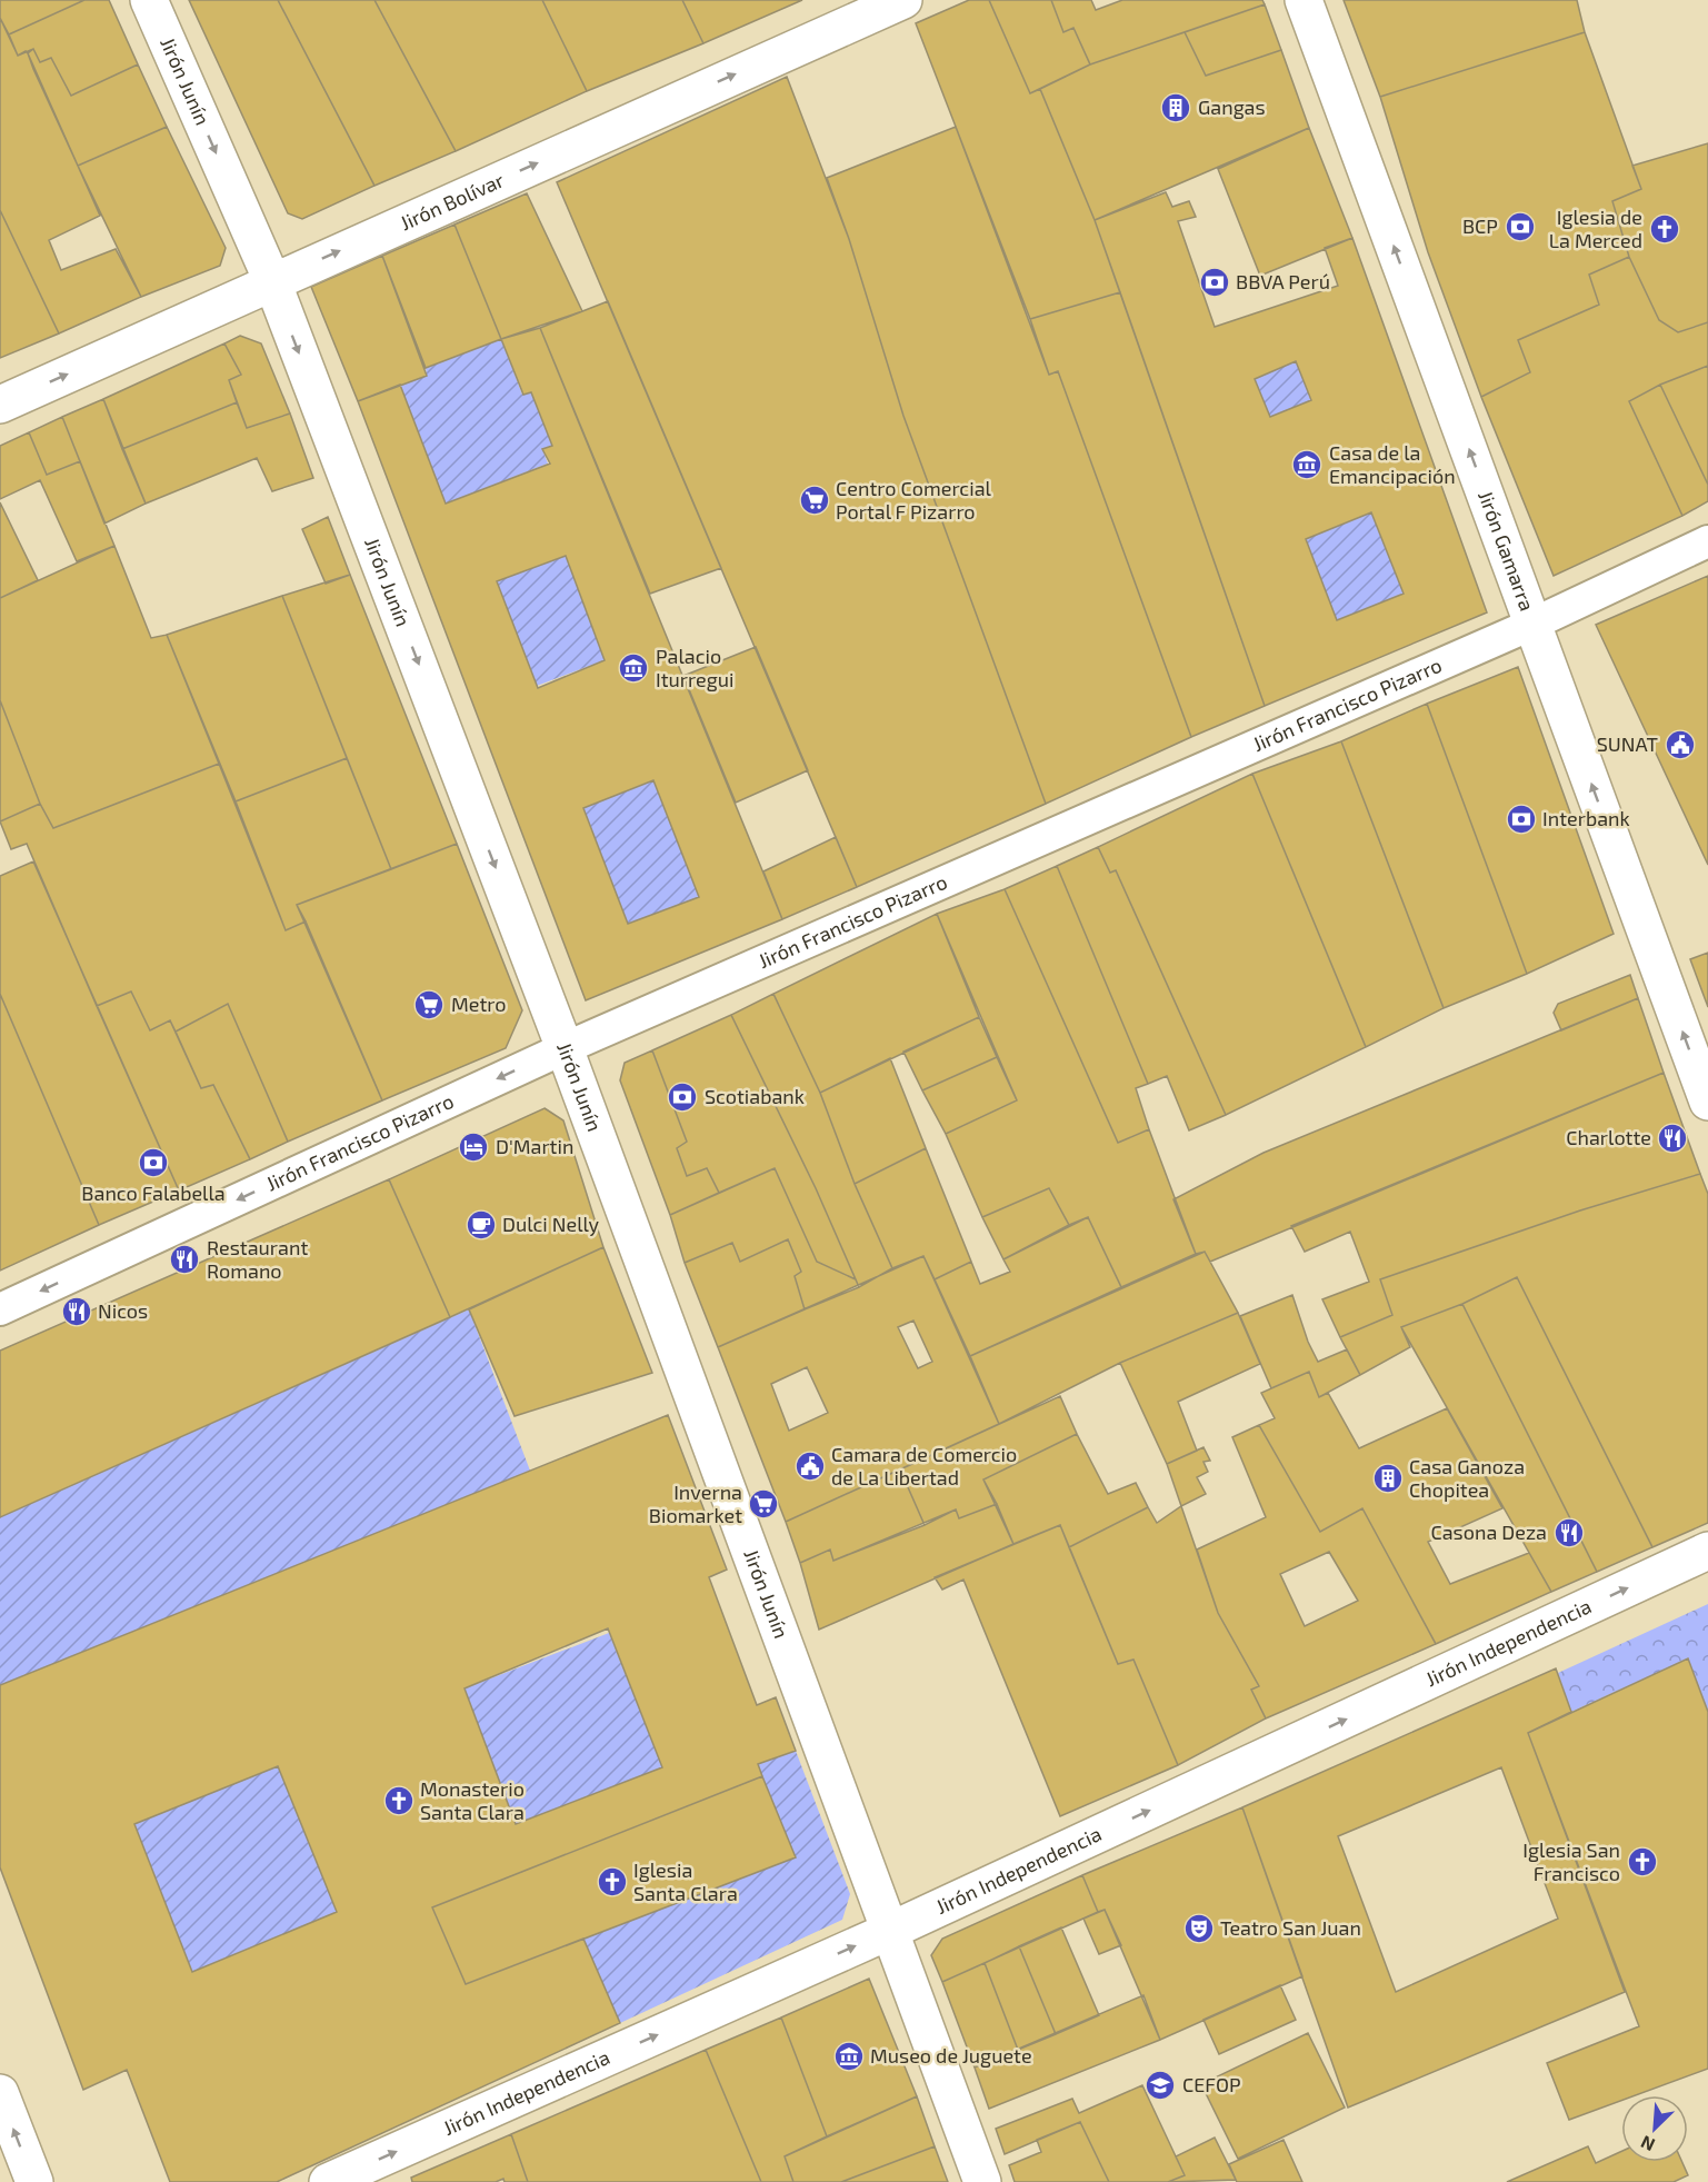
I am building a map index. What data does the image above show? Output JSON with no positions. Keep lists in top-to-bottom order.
{
  "streets": {
    "street": [
      "Jirón Junín",
      "Jirón Bolívar",
      "Jirón Gamarra",
      "Jirón Francisco Pizarro",
      "Jirón Independencia"
    ]
  },
  "crossings": [
    ["Jirón Junín", "Jirón Bolívar"],
    ["Jirón Junín", "Jirón Francisco Pizarro"],
    ["Jirón Junín", "Jirón Independencia"],
    ["Jirón Gamarra", "Jirón Francisco Pizarro"]
  ],
  "one_way": [
    "Jirón Junín",
    "Jirón Bolívar",
    "Jirón Gamarra",
    "Jirón Independencia"
  ],
  "places": {
    "building": ["Gangas", "Casa Ganoza Chopitea"],
    "bank": [
      "BCP",
      "BBVA Perú",
      "Interbank",
      "Scotiabank",
      "Banco Falabella"
    ],
    "church": [
      "Iglesia de La Merced",
      "Monasterio Santa Clara",
      "Iglesia San Francisco",
      "Iglesia Santa Clara"
    ],
    "museum": ["Casa de la Emancipación", "Palacio Iturregui", "Museo de Juguete"],
    "supermarket": ["Centro Comercial Portal F Pizarro", "Metro", "Inverna Biomarket"],
    "public building": ["SUNAT", "Camara de Comercio de La Libertad"],
    "restaurant": [
      "Charlotte",
      "Restaurant Romano",
      "Nicos",
      "Casona Deza"
    ],
    "hotel": ["D'Martin"],
    "cafe": ["Dulci Nelly"],
    "theatre": ["Teatro San Juan"],
    "school or university": ["CEFOP"]
  },
  "north": "bottom left"
}
